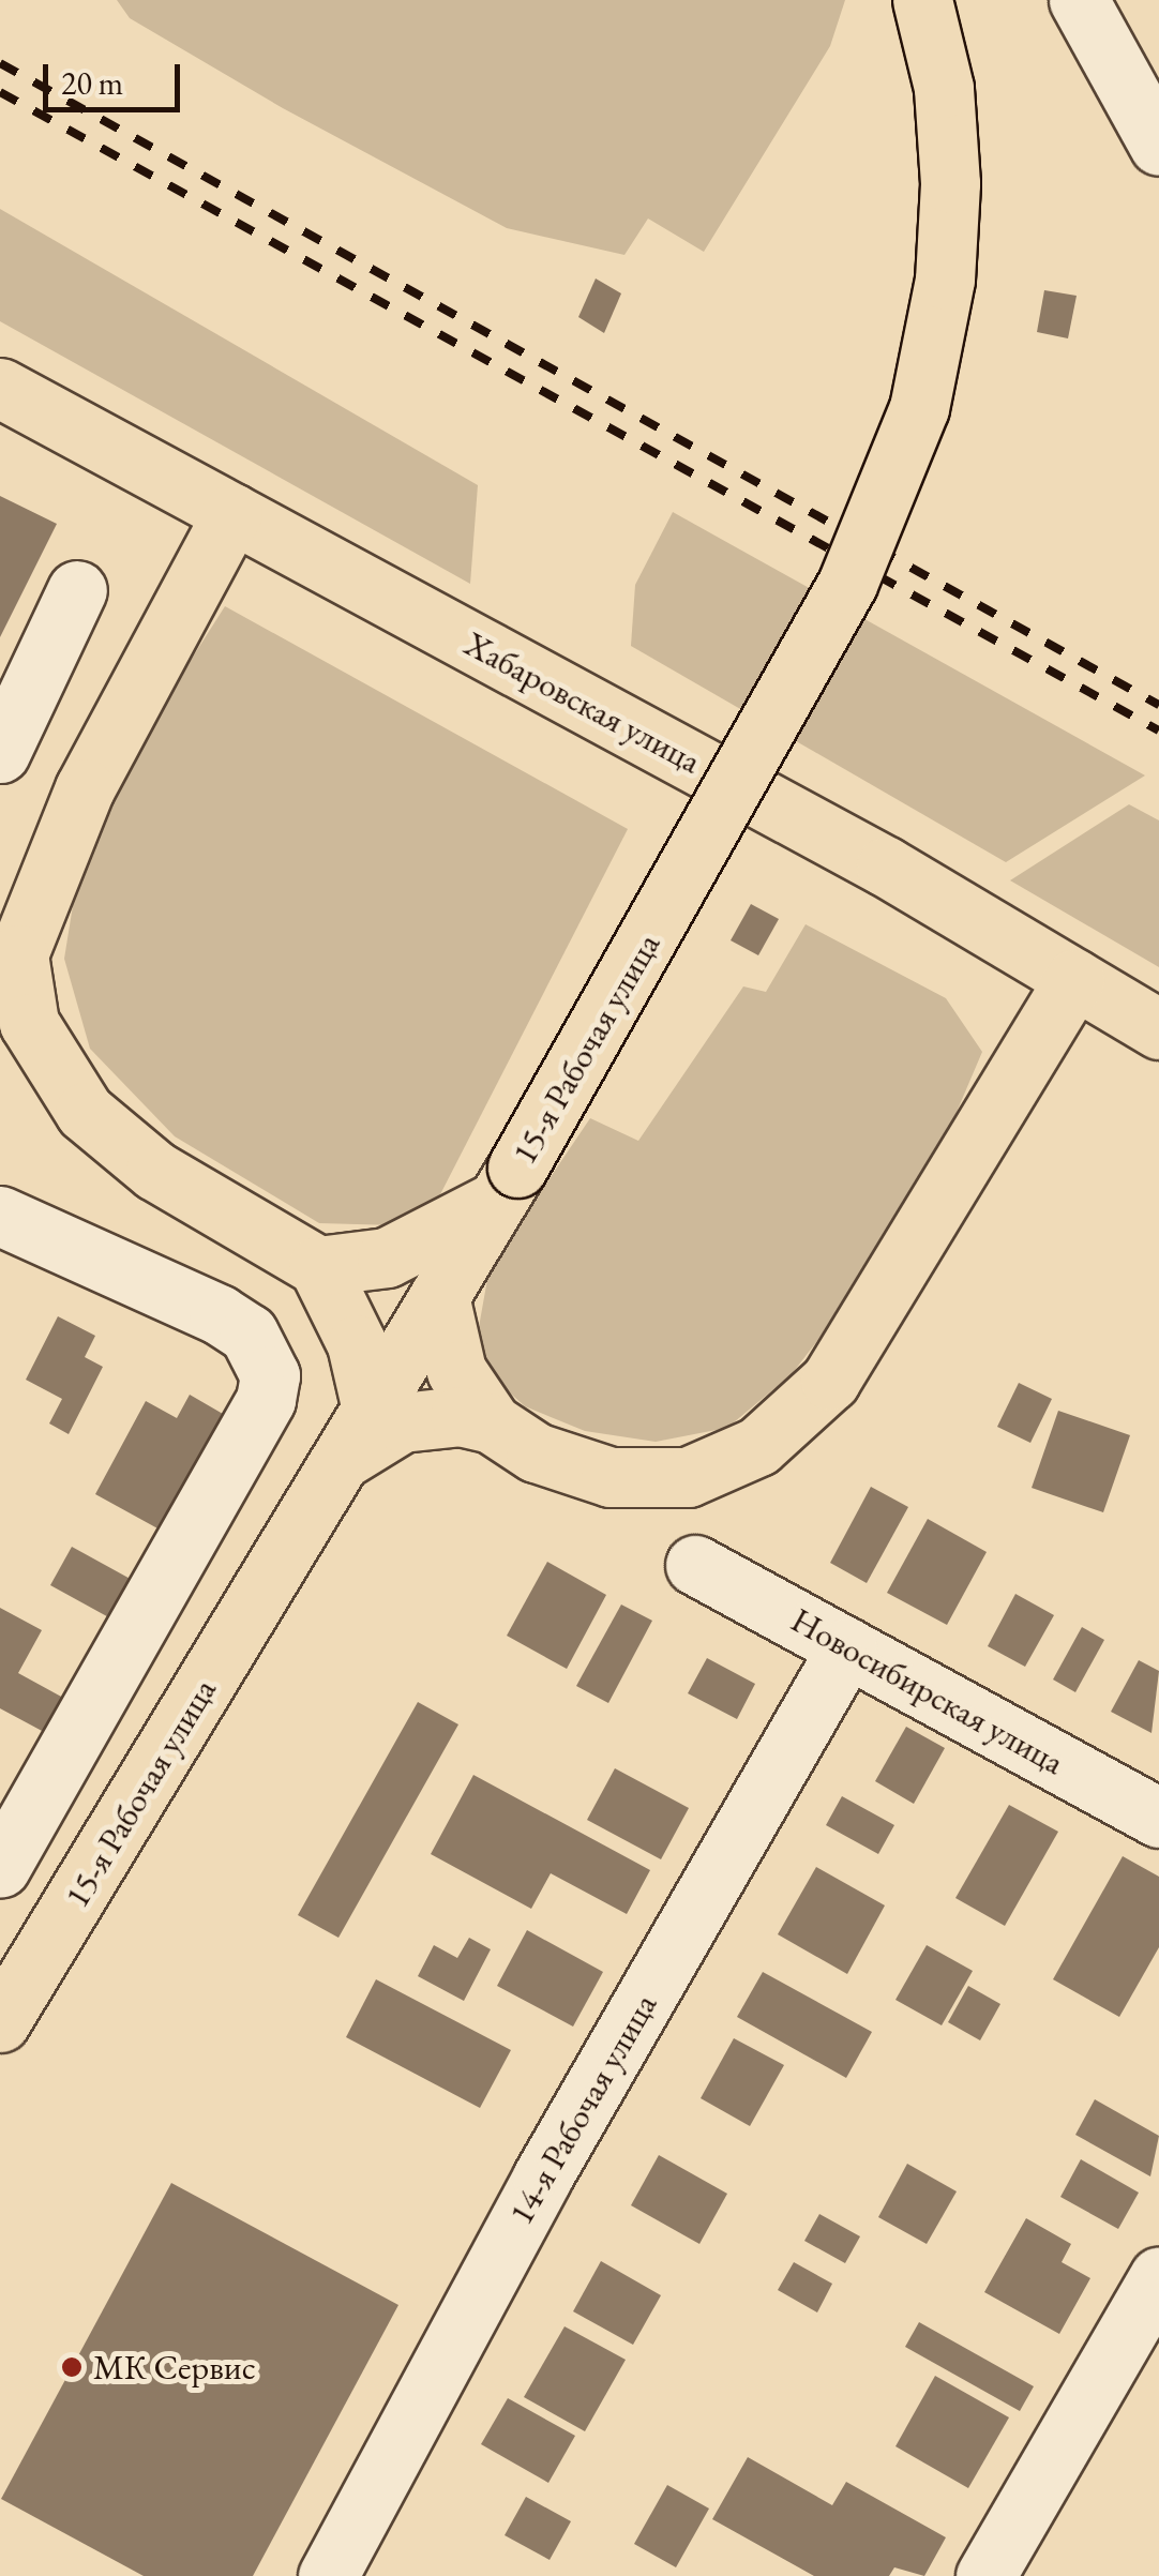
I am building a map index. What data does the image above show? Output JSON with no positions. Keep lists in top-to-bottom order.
{
  "streets": {
    "main road": ["Хабаровская улица", "15-я Рабочая улица"],
    "street": ["Новосибирская улица", "14-я Рабочая улица"]
  },
  "crossings": [
    ["Новосибирская улица", "14-я Рабочая улица"]
  ],
  "places": ["МК Сервис"],
  "scale_bar": "20 m"
}
